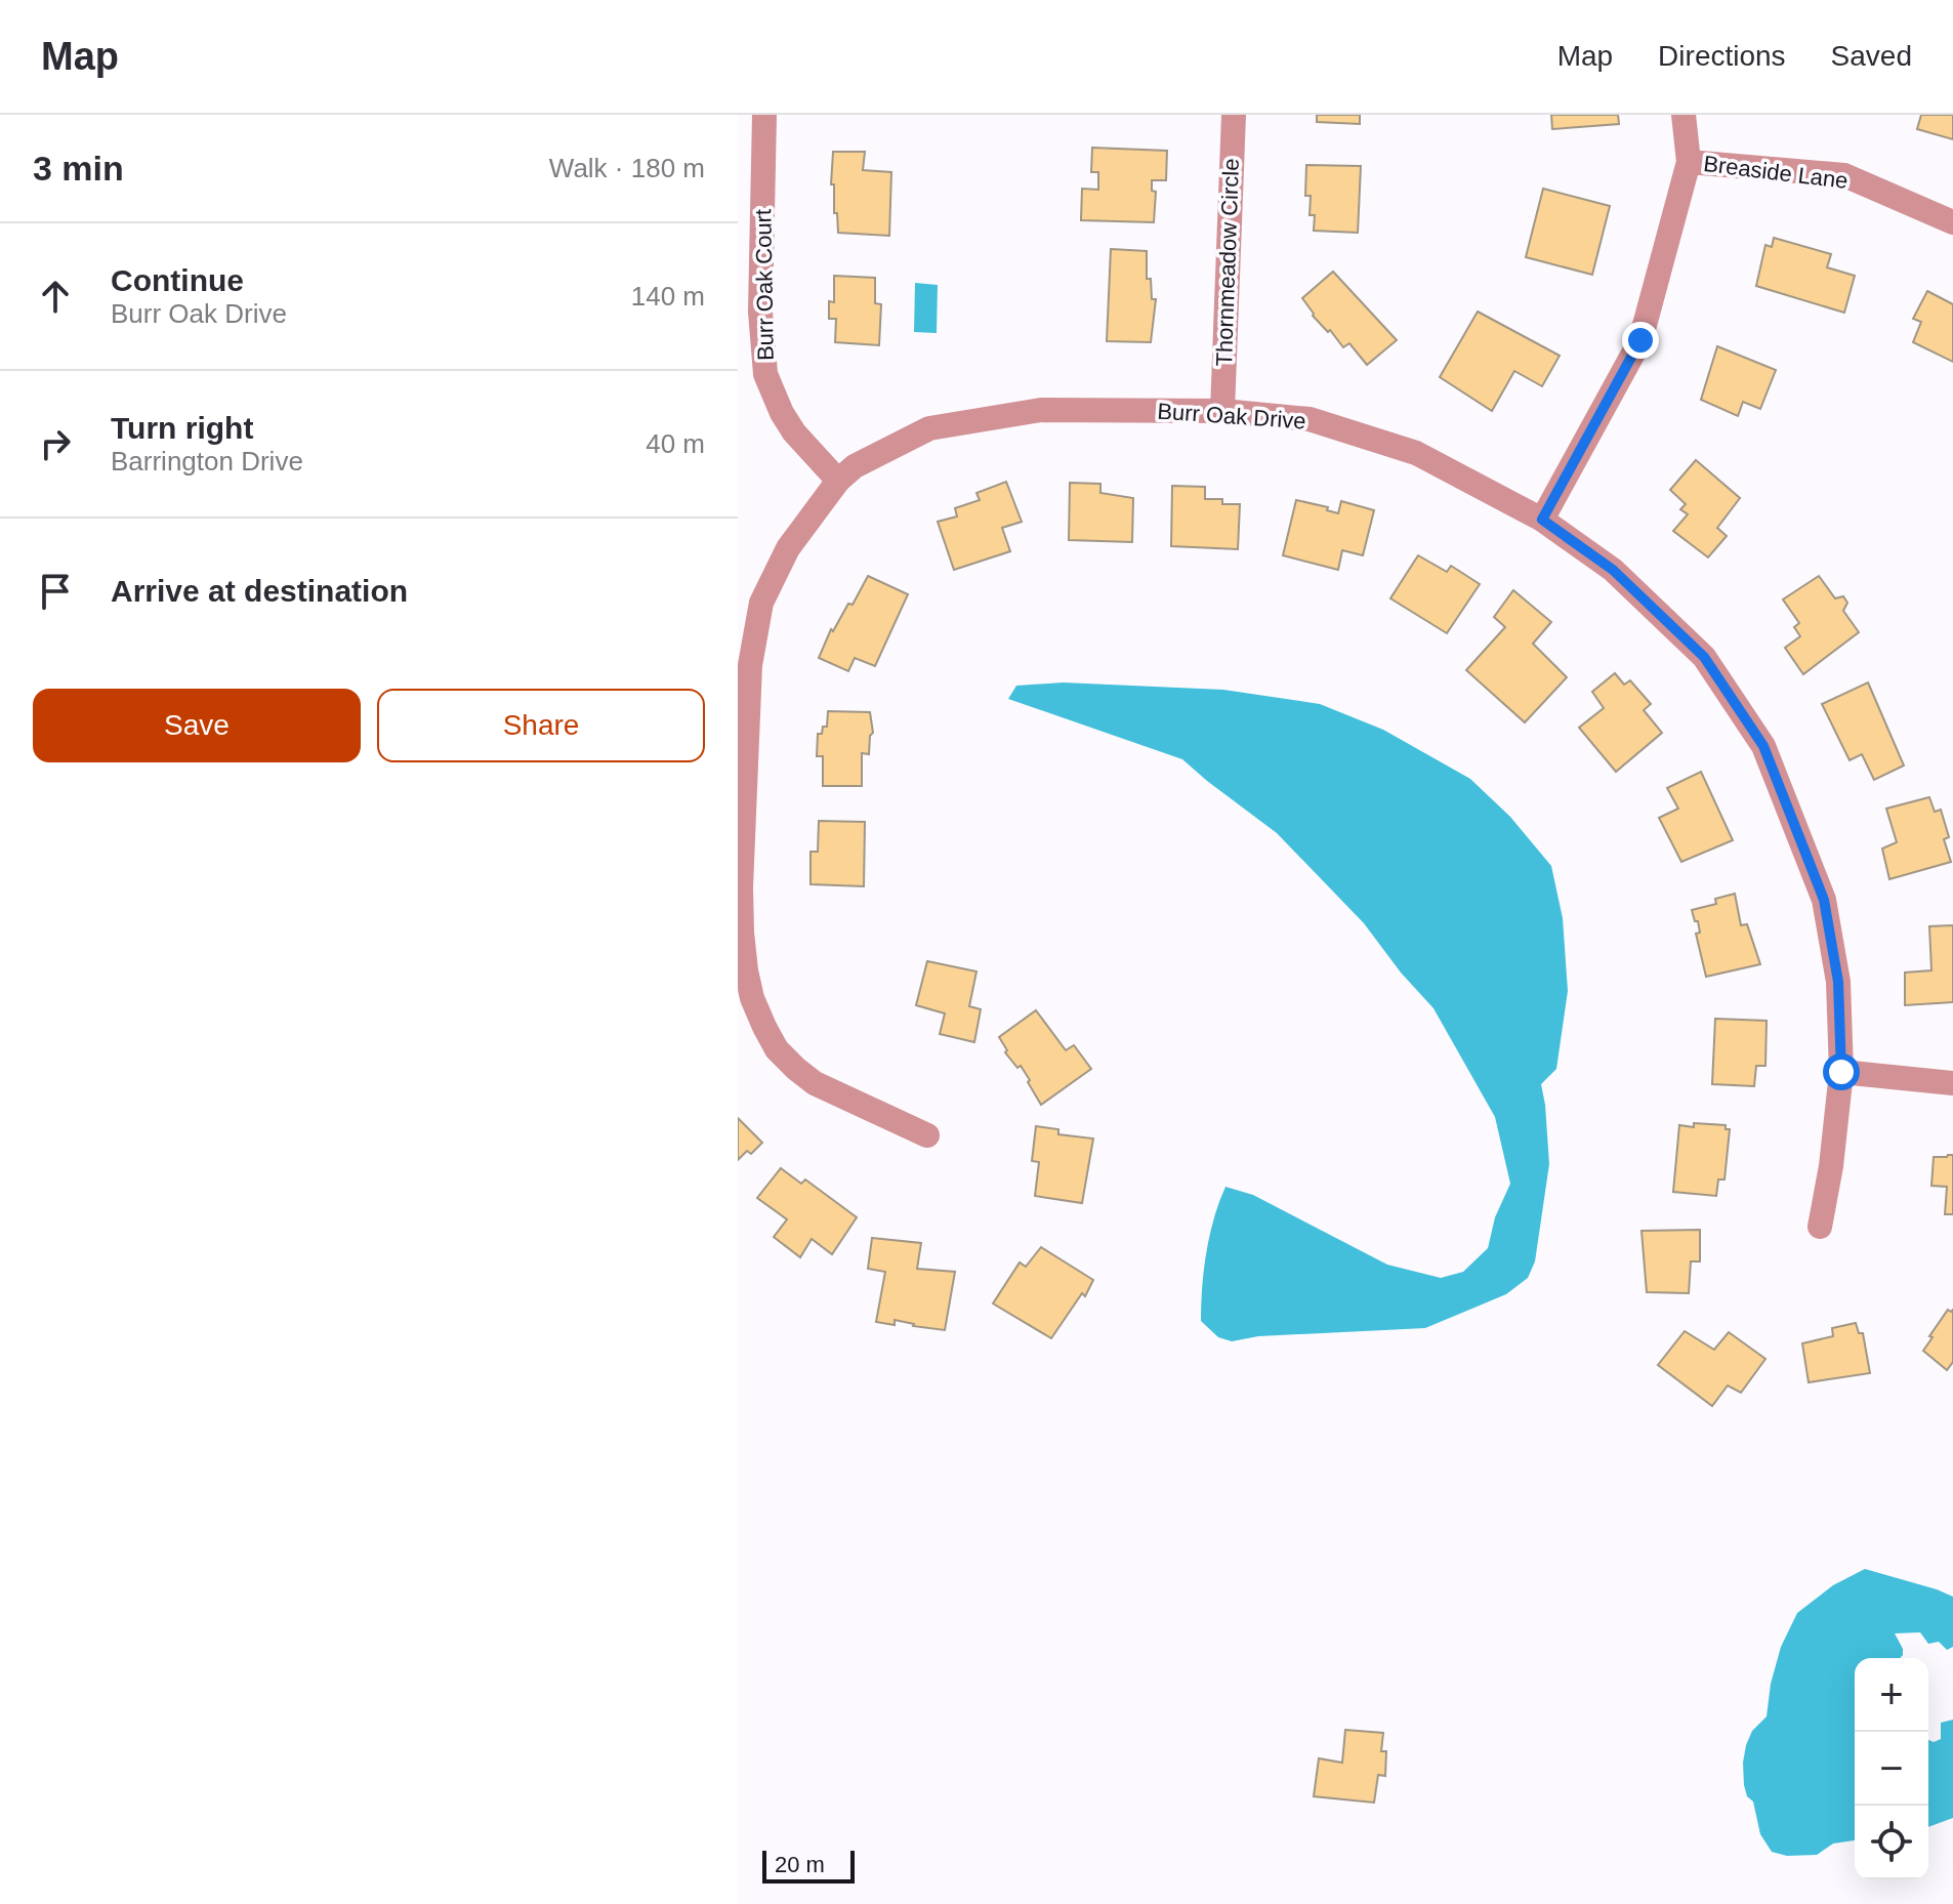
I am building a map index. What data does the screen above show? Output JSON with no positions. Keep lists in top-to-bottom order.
{
  "streets": {
    "street": [
      "Breaside Lane",
      "Thornmeadow Circle",
      "Burr Oak Court",
      "Burr Oak Drive"
    ]
  },
  "crossings": [
    ["Thornmeadow Circle", "Burr Oak Drive"],
    ["Burr Oak Court", "Burr Oak Drive"]
  ],
  "scale_bar": "20 m",
  "page": {
    "header": "Map",
    "nav": ["Map", "Directions", "Saved"],
    "heading": ["3 min", "Walk · 180 m"],
    "list": [
      ["Continue", "Burr Oak Drive", "140 m"],
      ["Turn right", "Barrington Drive", "40 m"],
      "Arrive at destination"
    ],
    "buttons": ["Save", "Share"],
    "map_buttons": ["+", "−"],
    "scale": "20 m"
  }
}
